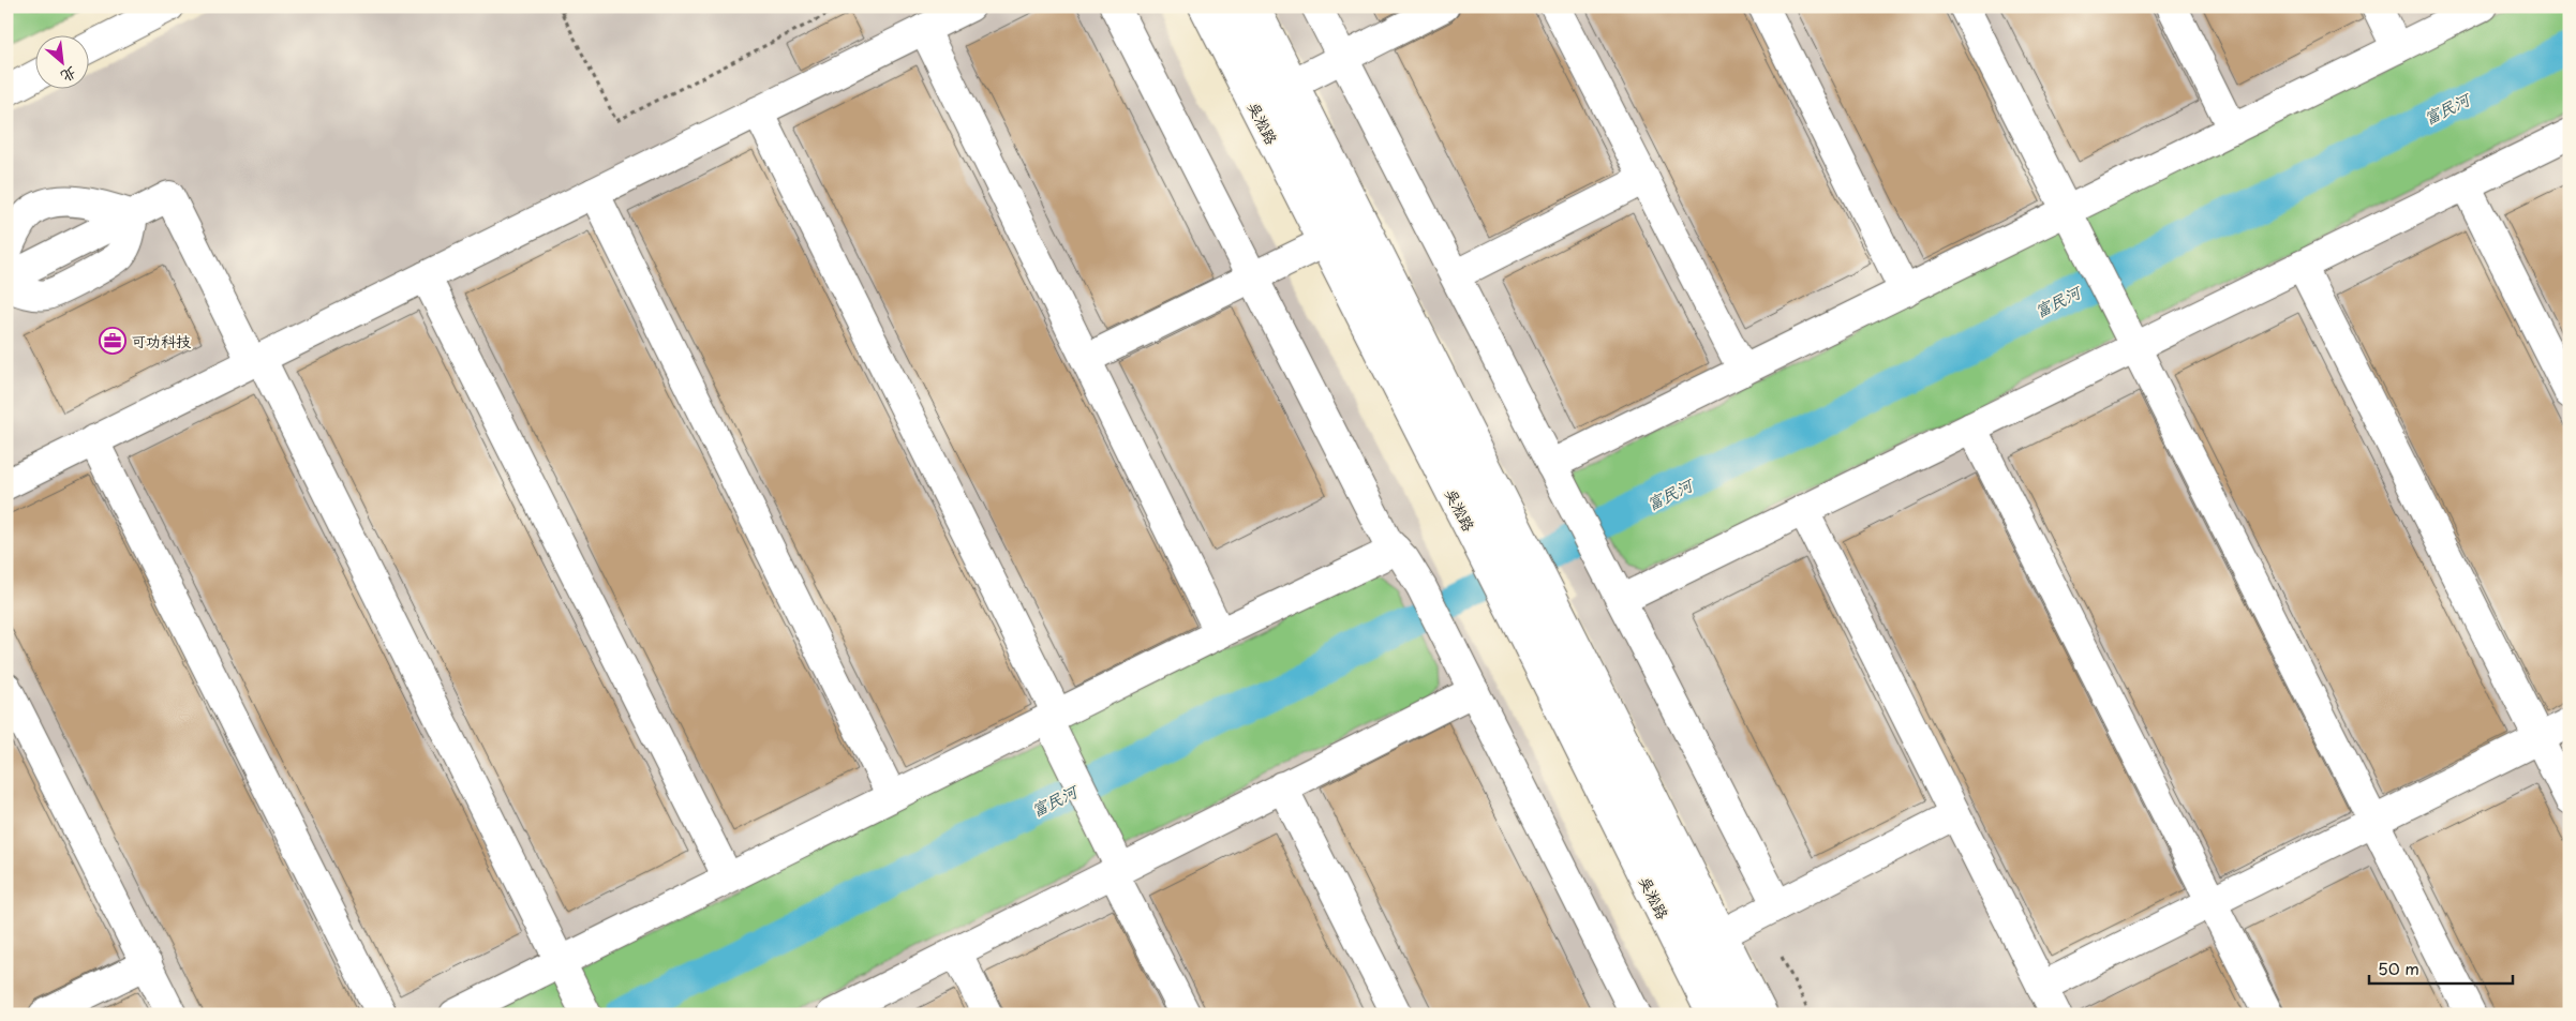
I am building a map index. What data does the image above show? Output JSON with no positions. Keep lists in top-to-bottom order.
{
  "streets": {
    "main road": ["吴淞路"]
  },
  "water": ["富民河"],
  "places": {
    "office": ["可功科技"]
  },
  "scale_bar": "50 m",
  "north": "bottom right"
}
